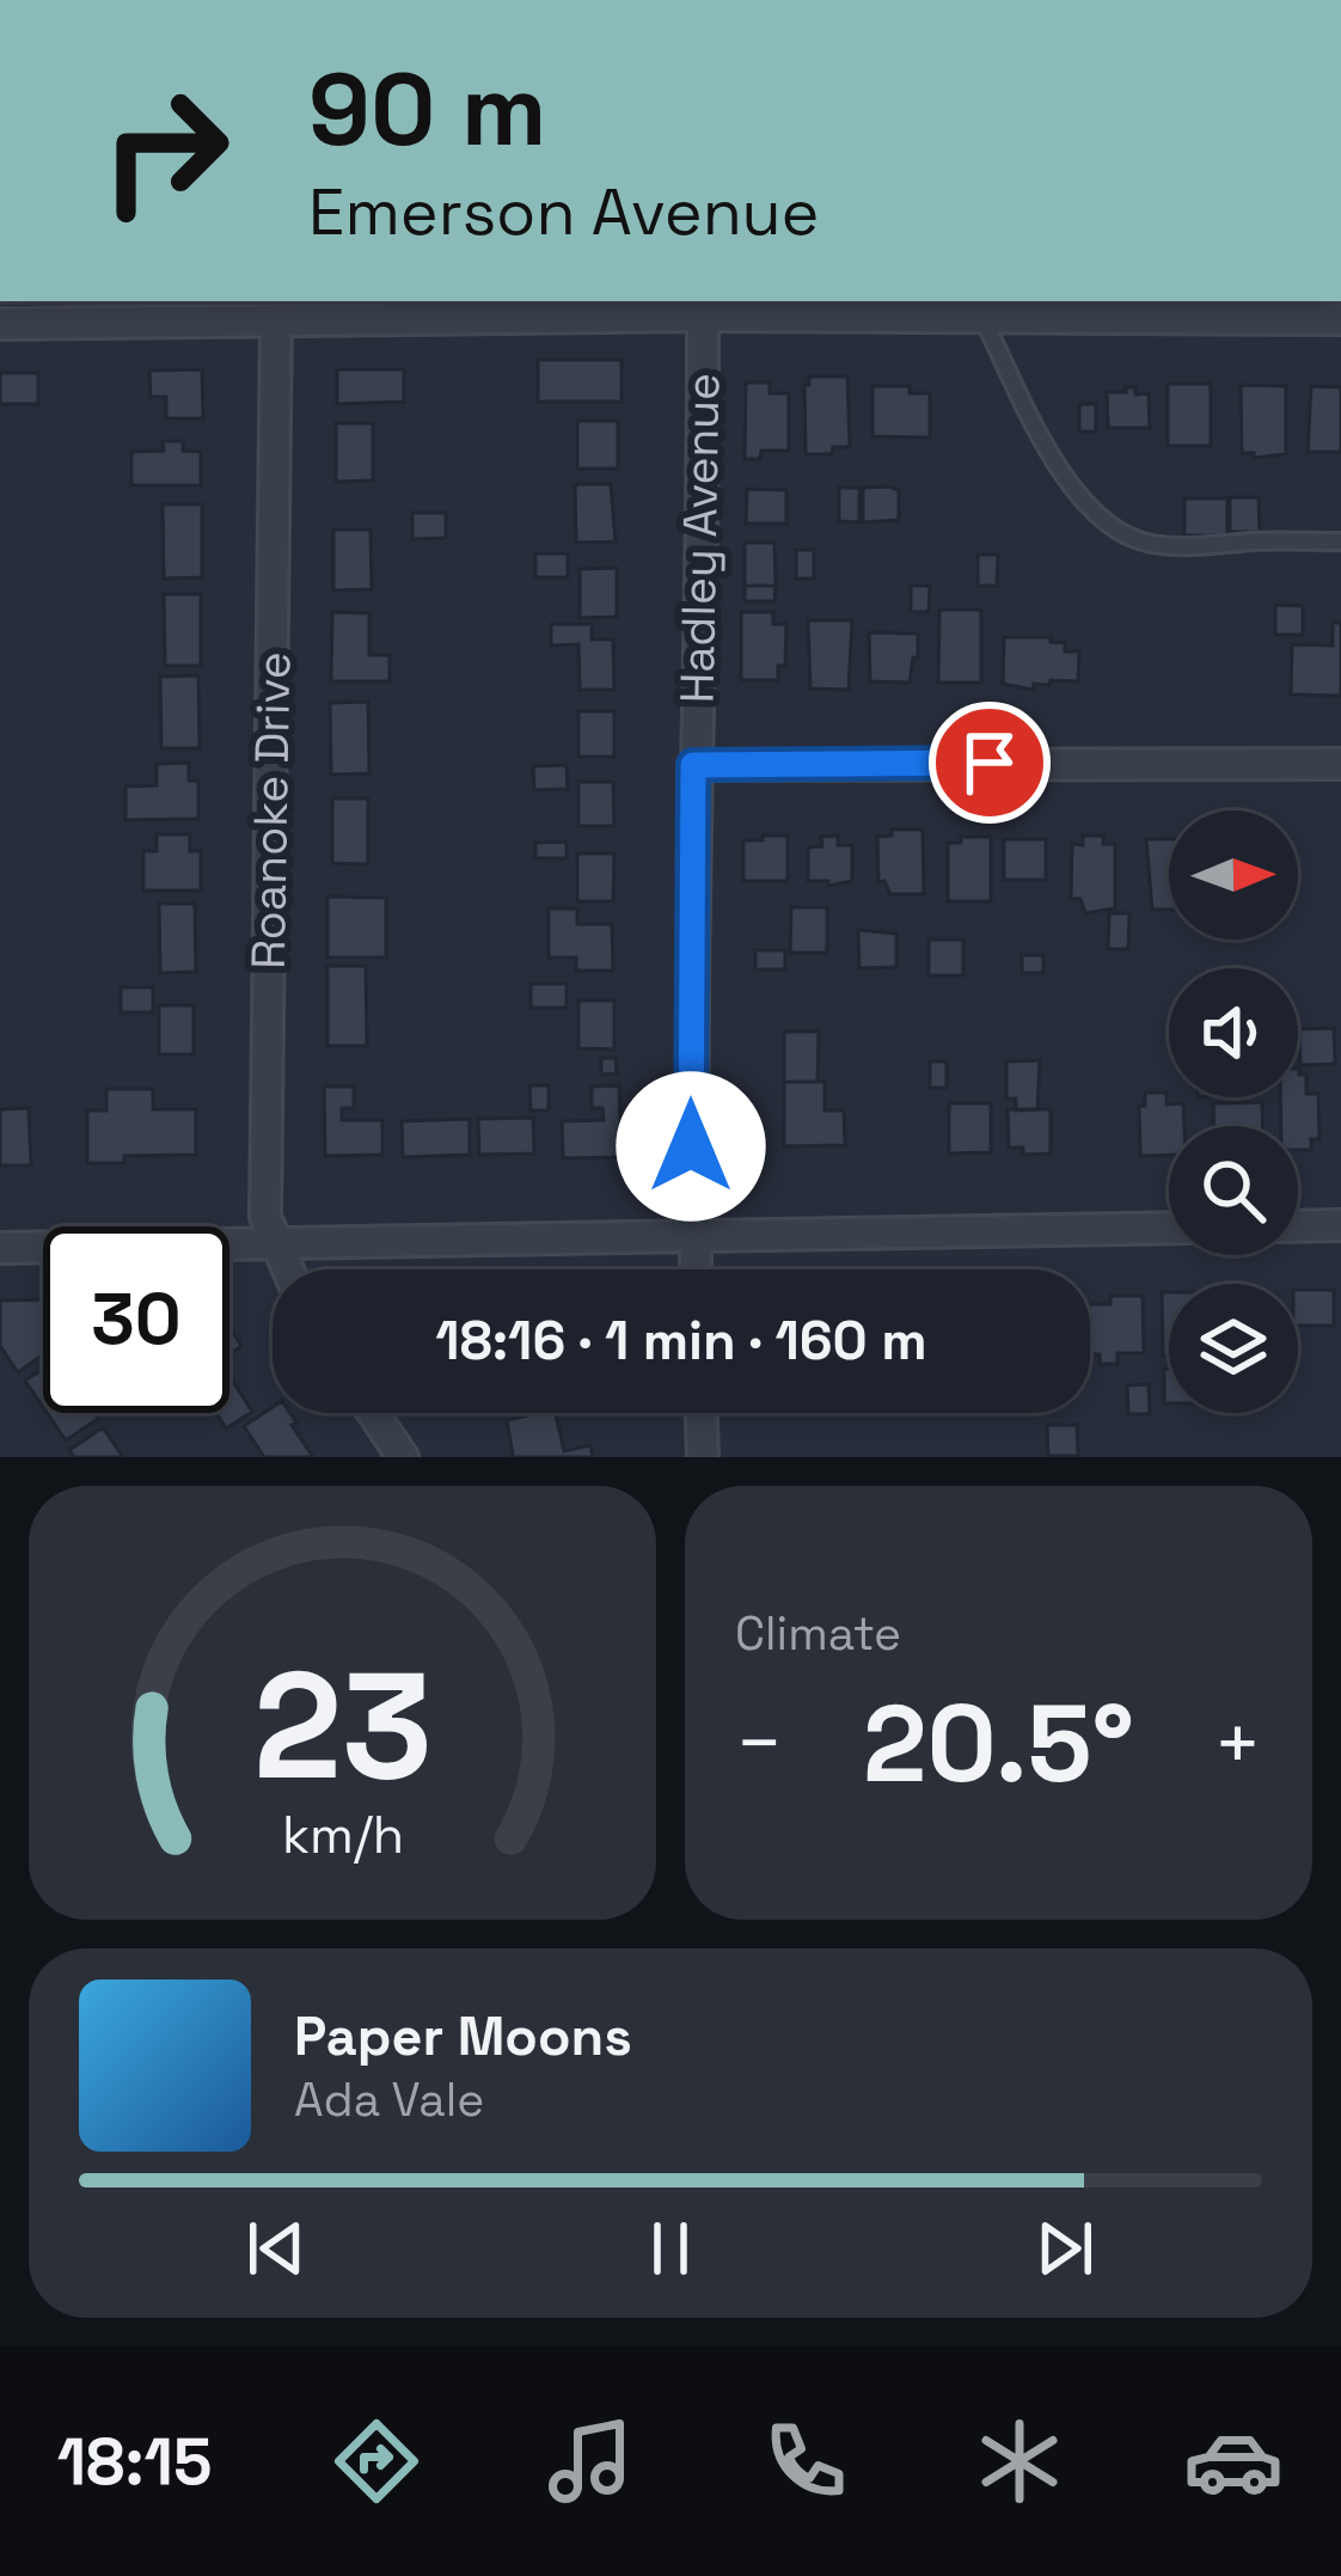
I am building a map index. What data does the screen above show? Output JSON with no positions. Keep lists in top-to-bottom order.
{
  "streets": {
    "street": ["Hadley Avenue", "Roanoke Drive"]
  },
  "north": "right",
  "page": {
    "turn": ["90 m", "Emerson Avenue"],
    "limit": "30",
    "trip": "18:16 · 1 min · 160 m",
    "tile": "Climate",
    "heat": ["−", "20.5°", "+"],
    "song": ["Paper Moons", "Ada Vale"],
    "tabs": "18:15",
    "gauge": ["23", "km/h"]
  }
}
